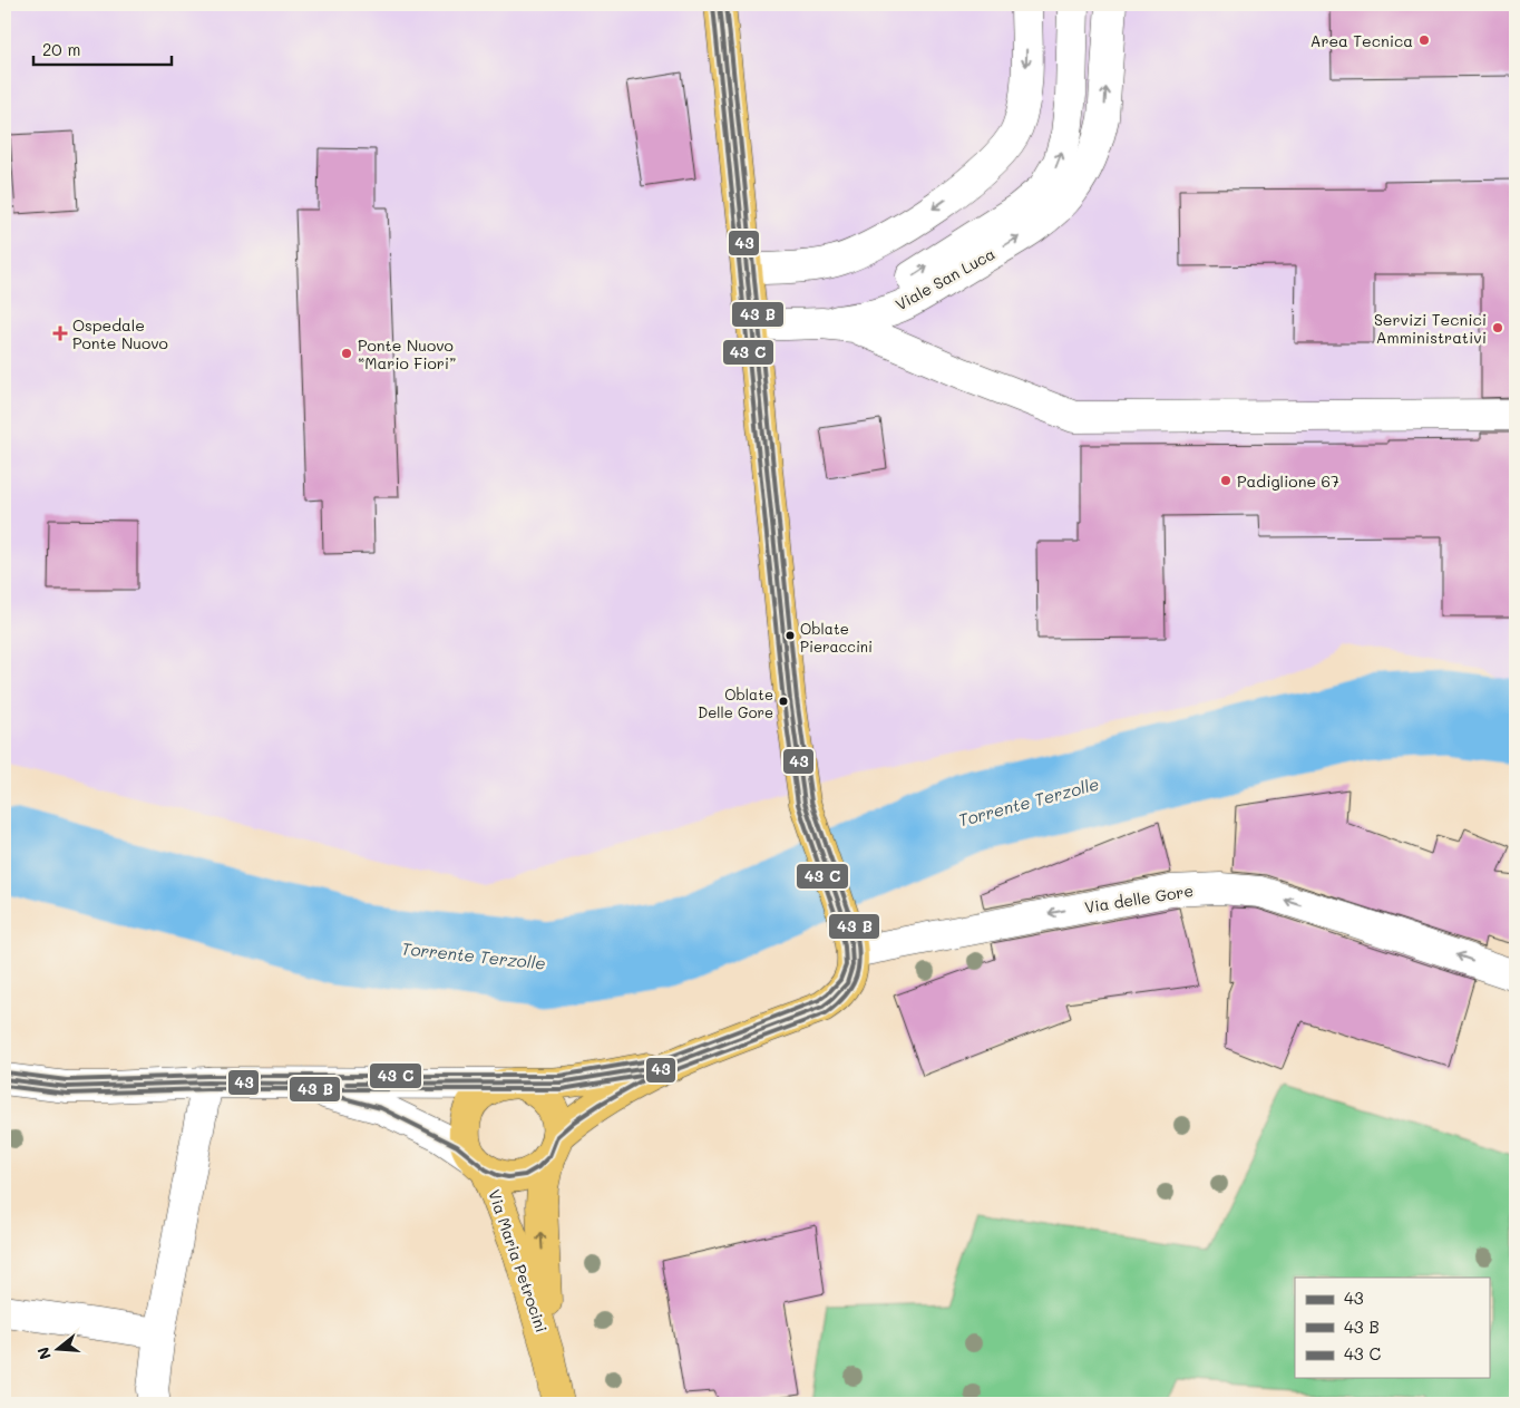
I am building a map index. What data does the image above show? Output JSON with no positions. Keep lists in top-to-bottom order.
{
  "streets": {
    "main road": ["Via Maria Petrocini"],
    "street": ["Viale San Luca", "Via delle Gore"]
  },
  "one_way": ["Viale San Luca", "Via delle Gore"],
  "water": ["Torrente Terzolle"],
  "places": {
    "other": [
      "Area Tecnica",
      "Servizi Tecnici Amministrativi",
      "Ponte Nuovo “Mario Fiori”",
      "Padiglione 67",
      "Oblate Pieraccini",
      "Oblate Delle Gore"
    ],
    "health": ["Ospedale Ponte Nuovo"]
  },
  "lines": ["transit line 43"],
  "legend": ["43", "43 B", "43 C"],
  "scale_bar": "20 m",
  "north": "left"
}
